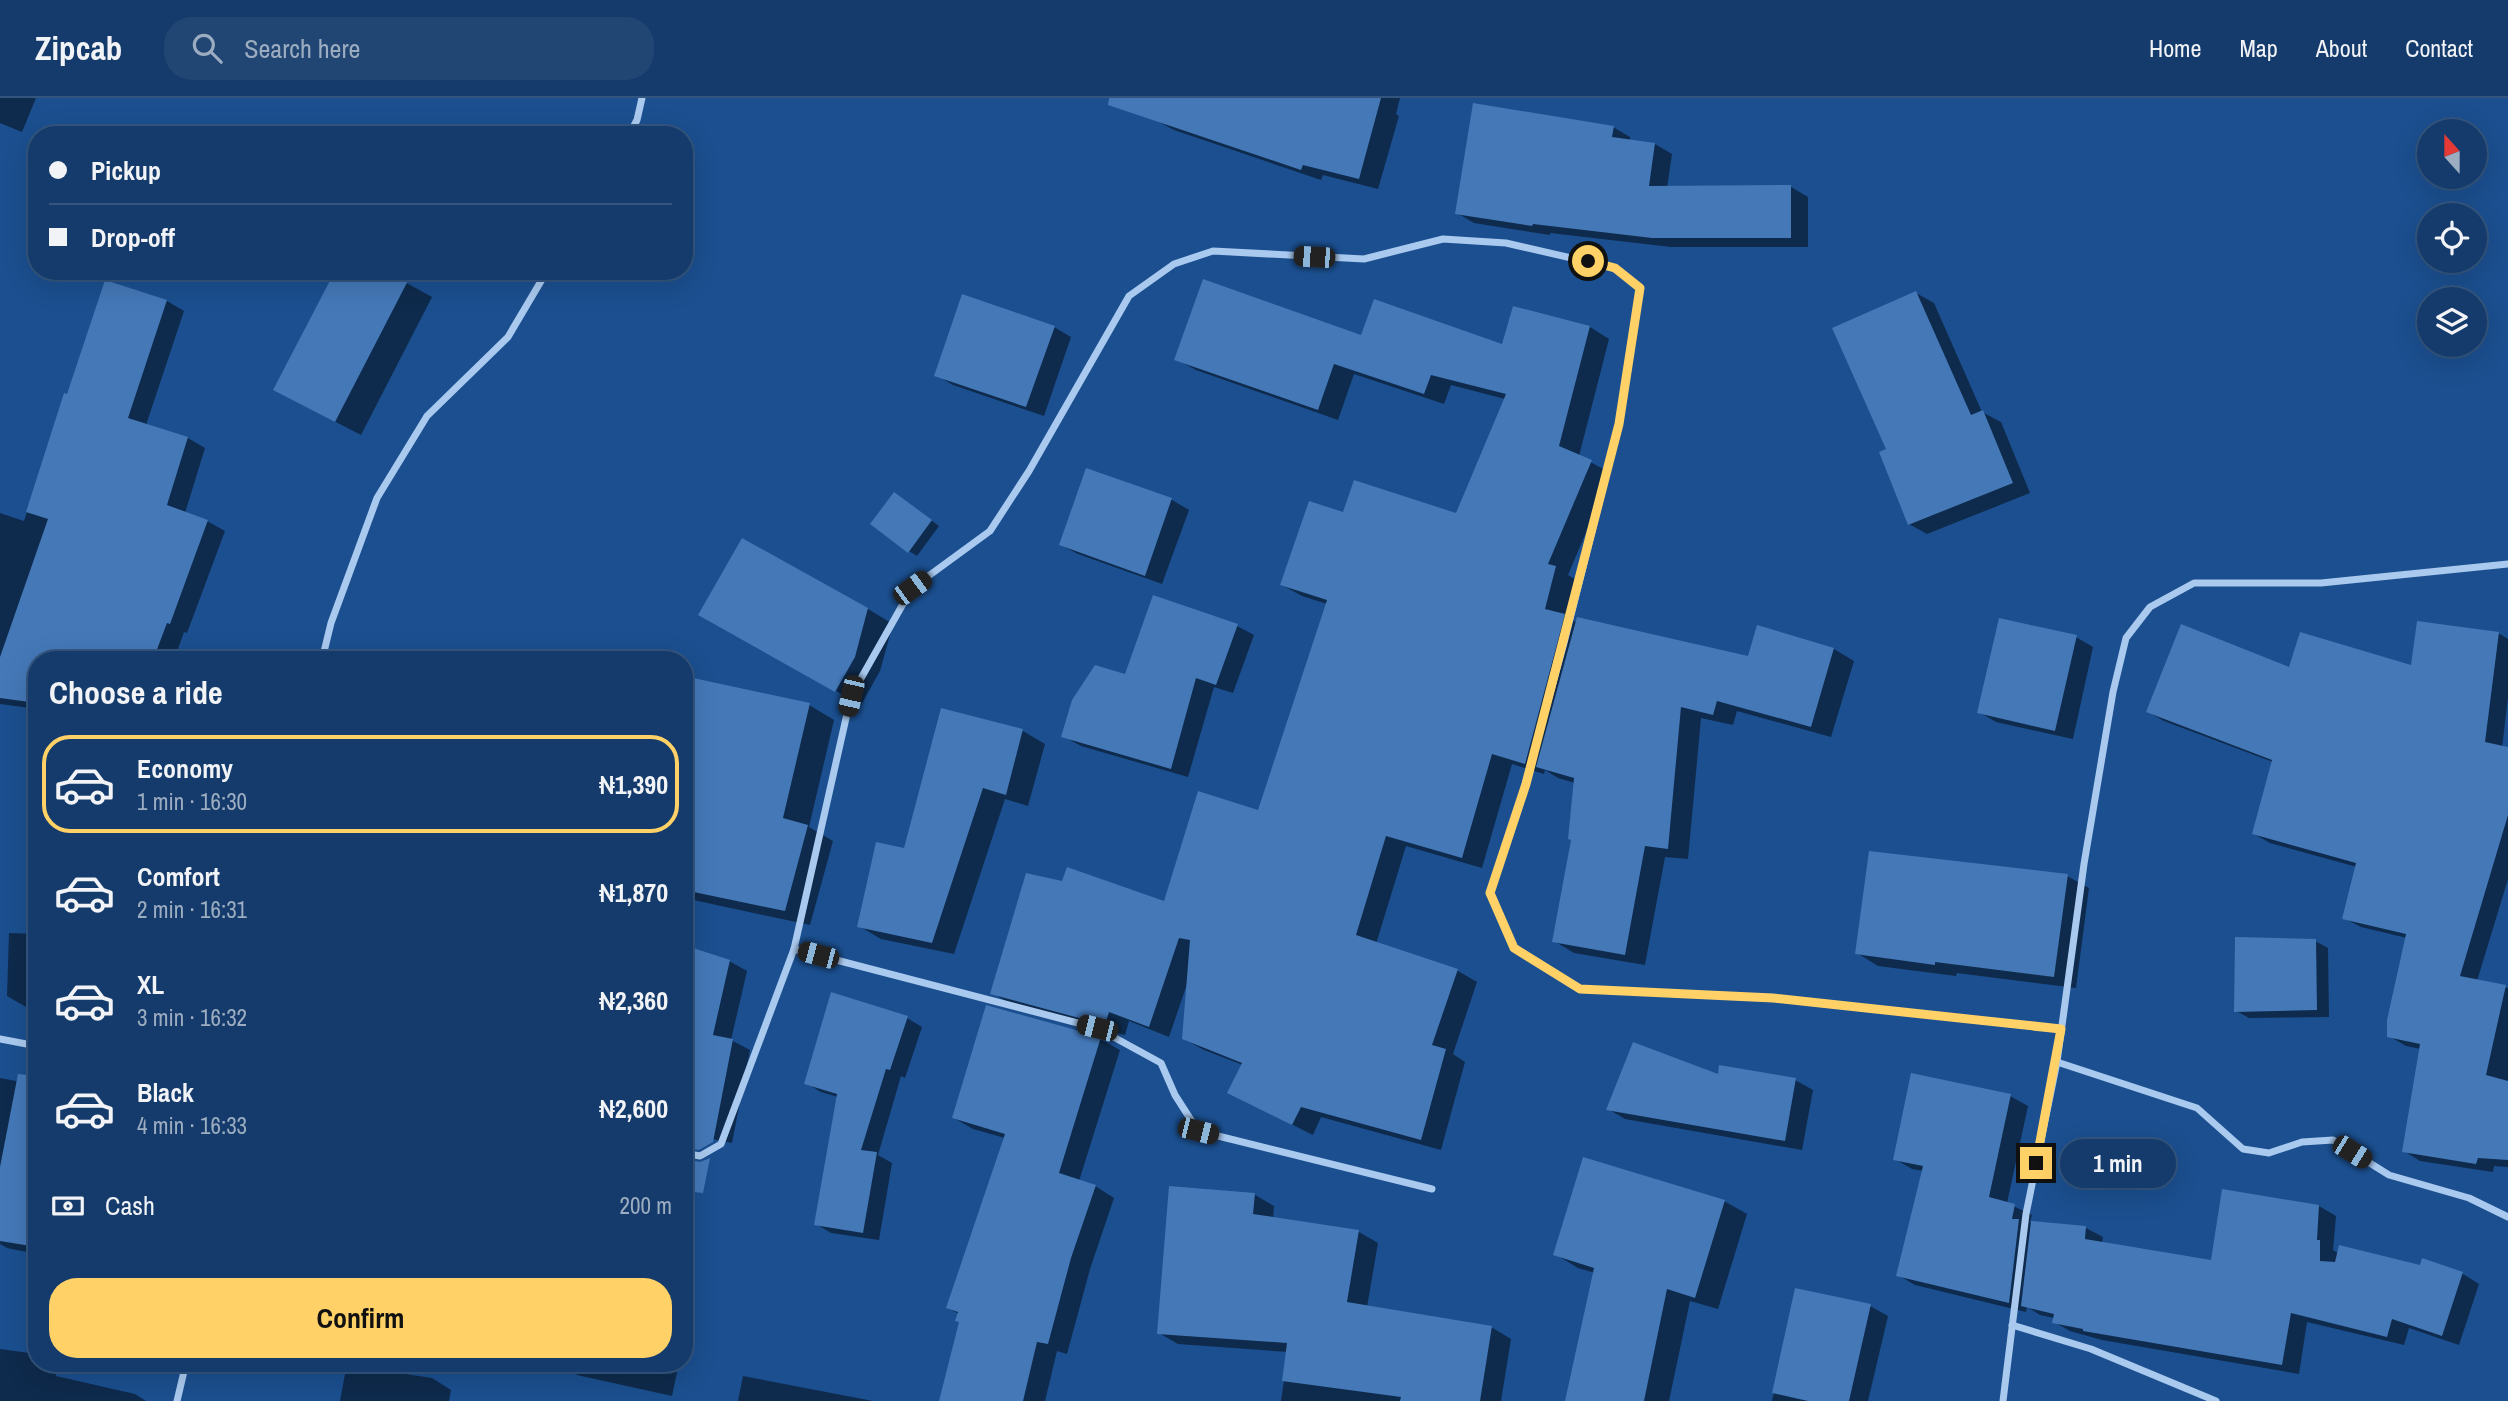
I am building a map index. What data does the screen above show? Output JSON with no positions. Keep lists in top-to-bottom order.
{
  "north": "top",
  "page": {
    "header": "Zipcab",
    "search": "Search here",
    "nav": [
      "Home",
      "Map",
      "About",
      "Contact"
    ],
    "banner": ["Pickup", "Drop-off"],
    "heading": "Choose a ride",
    "list": [
      {
        "name": "Economy",
        "note": "1 min · 16:30",
        "value": "₦1,390"
      },
      {
        "name": "Comfort",
        "note": "2 min · 16:31",
        "value": "₦1,870"
      },
      {
        "name": "XL",
        "note": "3 min · 16:32",
        "value": "₦2,360"
      },
      {
        "name": "Black",
        "note": "4 min · 16:33",
        "value": "₦2,600"
      }
    ],
    "bubble": "1 min",
    "pay": ["Cash", "200 m"],
    "buttons": "Confirm"
  }
}
